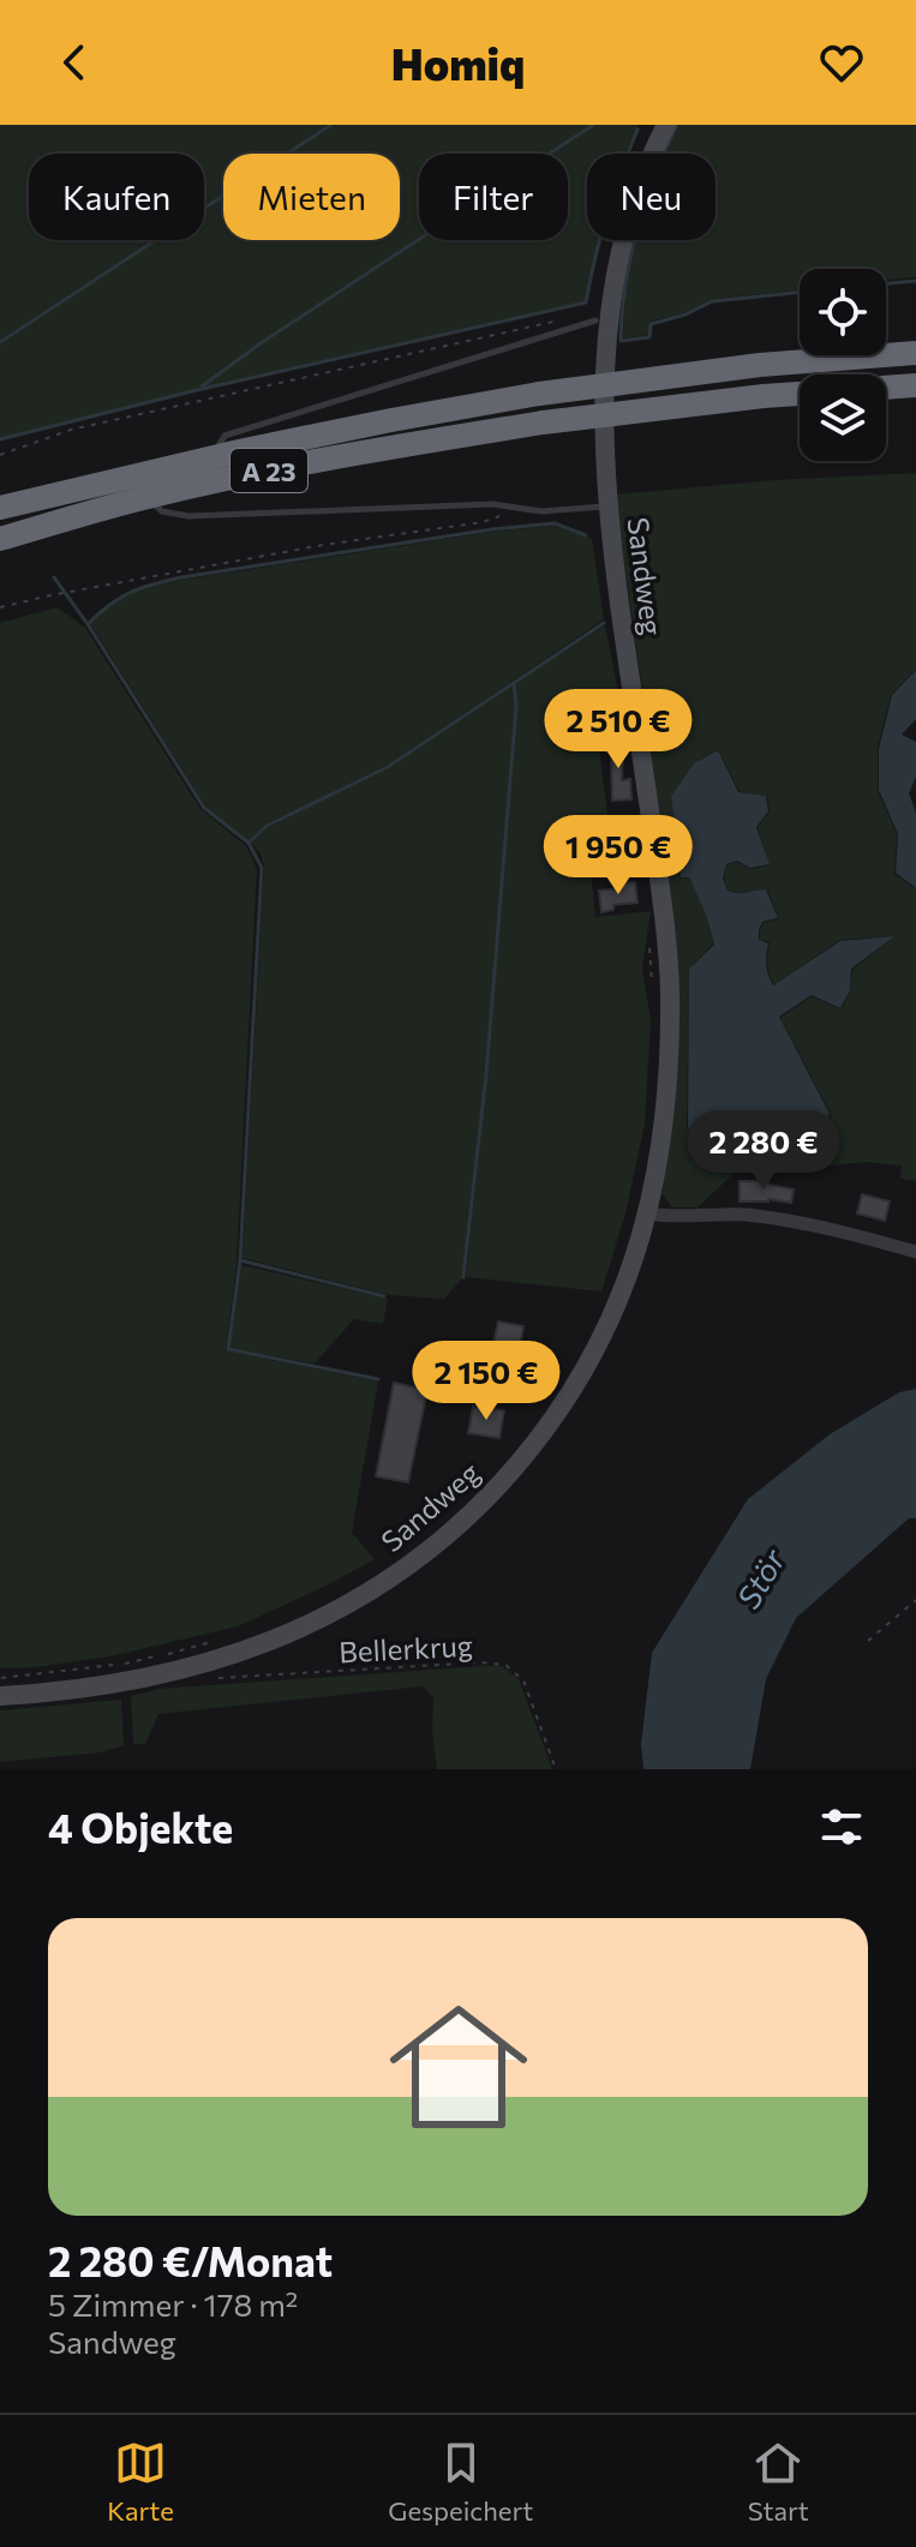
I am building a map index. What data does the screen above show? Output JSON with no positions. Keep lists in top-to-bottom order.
{
  "streets": {
    "highway": ["A 23"],
    "street": ["Sandweg"],
    "path": ["Bellerkrug"]
  },
  "crossings": [
    ["Sandweg", "Bellerkrug"]
  ],
  "water": ["Stör"],
  "page": {
    "header": "Homiq",
    "chip": [
      "Kaufen",
      "Mieten",
      "Filter",
      "Neu"
    ],
    "price": [
      "2 510 €",
      "1 950 €",
      "2 280 €",
      "2 150 €"
    ],
    "heading": "4 Objekte",
    "list": [
      {
        "name": "2 280 €/Monat",
        "note": "5 Zimmer · 178 m² · Sandweg"
      }
    ],
    "tabs": ["Karte", "Gespeichert", "Start"]
  }
}
